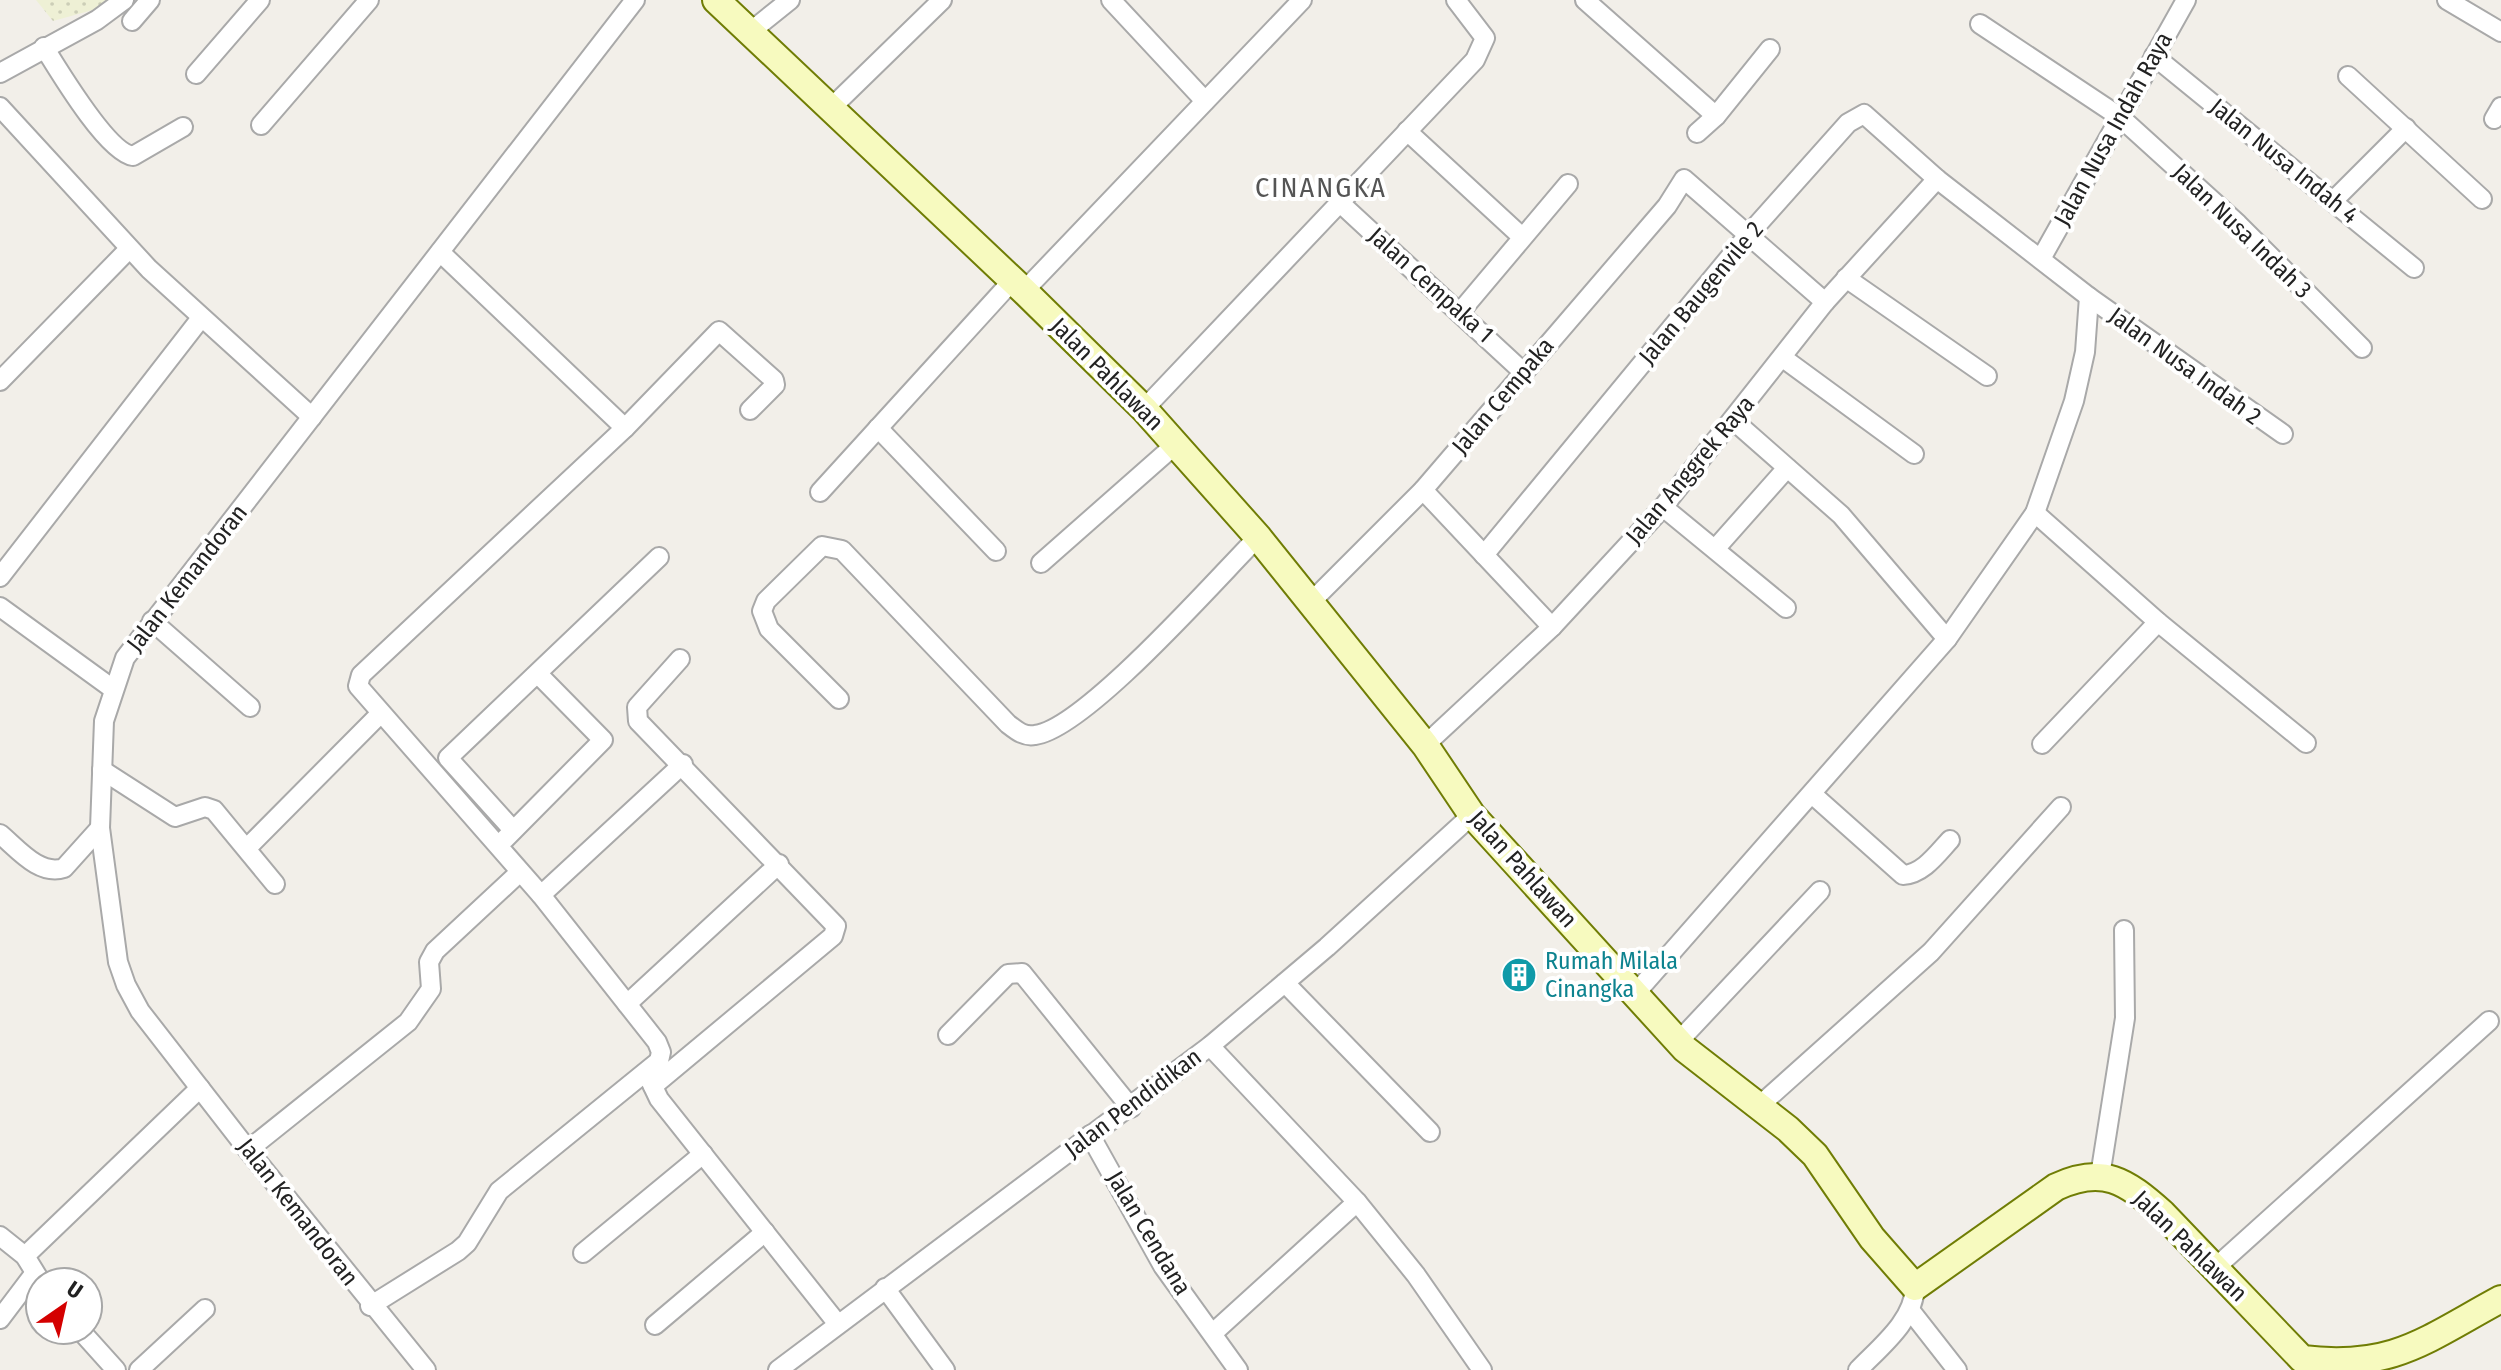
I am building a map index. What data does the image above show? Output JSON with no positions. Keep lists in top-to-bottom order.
{
  "streets": {
    "street": [
      "Jalan Nusa Indah Raya",
      "Jalan Nusa Indah 4",
      "Jalan Nusa Indah 3",
      "Jalan Cempaka 1",
      "Jalan Baugenvile 2",
      "Jalan Nusa Indah 2",
      "Jalan Pahlawan",
      "Jalan Cempaka",
      "Jalan Anggrek Raya",
      "Jalan Kemandoran",
      "Jalan Pendidikan",
      "Jalan Cendana"
    ]
  },
  "crossings": [
    ["Jalan Nusa Indah Raya", "Jalan Nusa Indah 4"],
    ["Jalan Nusa Indah Raya", "Jalan Nusa Indah 3"],
    ["Jalan Nusa Indah Raya", "Jalan Nusa Indah 2"],
    ["Jalan Cempaka 1", "Jalan Cempaka"],
    ["Jalan Baugenvile 2", "Jalan Nusa Indah 2"],
    ["Jalan Baugenvile 2", "Jalan Cempaka"],
    ["Jalan Baugenvile 2", "Jalan Anggrek Raya"],
    ["Jalan Nusa Indah 2", "Jalan Anggrek Raya"],
    ["Jalan Pahlawan", "Jalan Cempaka"],
    ["Jalan Pahlawan", "Jalan Anggrek Raya"],
    ["Jalan Pahlawan", "Jalan Pendidikan"],
    ["Jalan Pendidikan", "Jalan Cendana"]
  ],
  "districts": ["CINANGKA"],
  "places": {
    "building": ["Rumah Milala Cinangka"]
  },
  "north": "top right"
}
